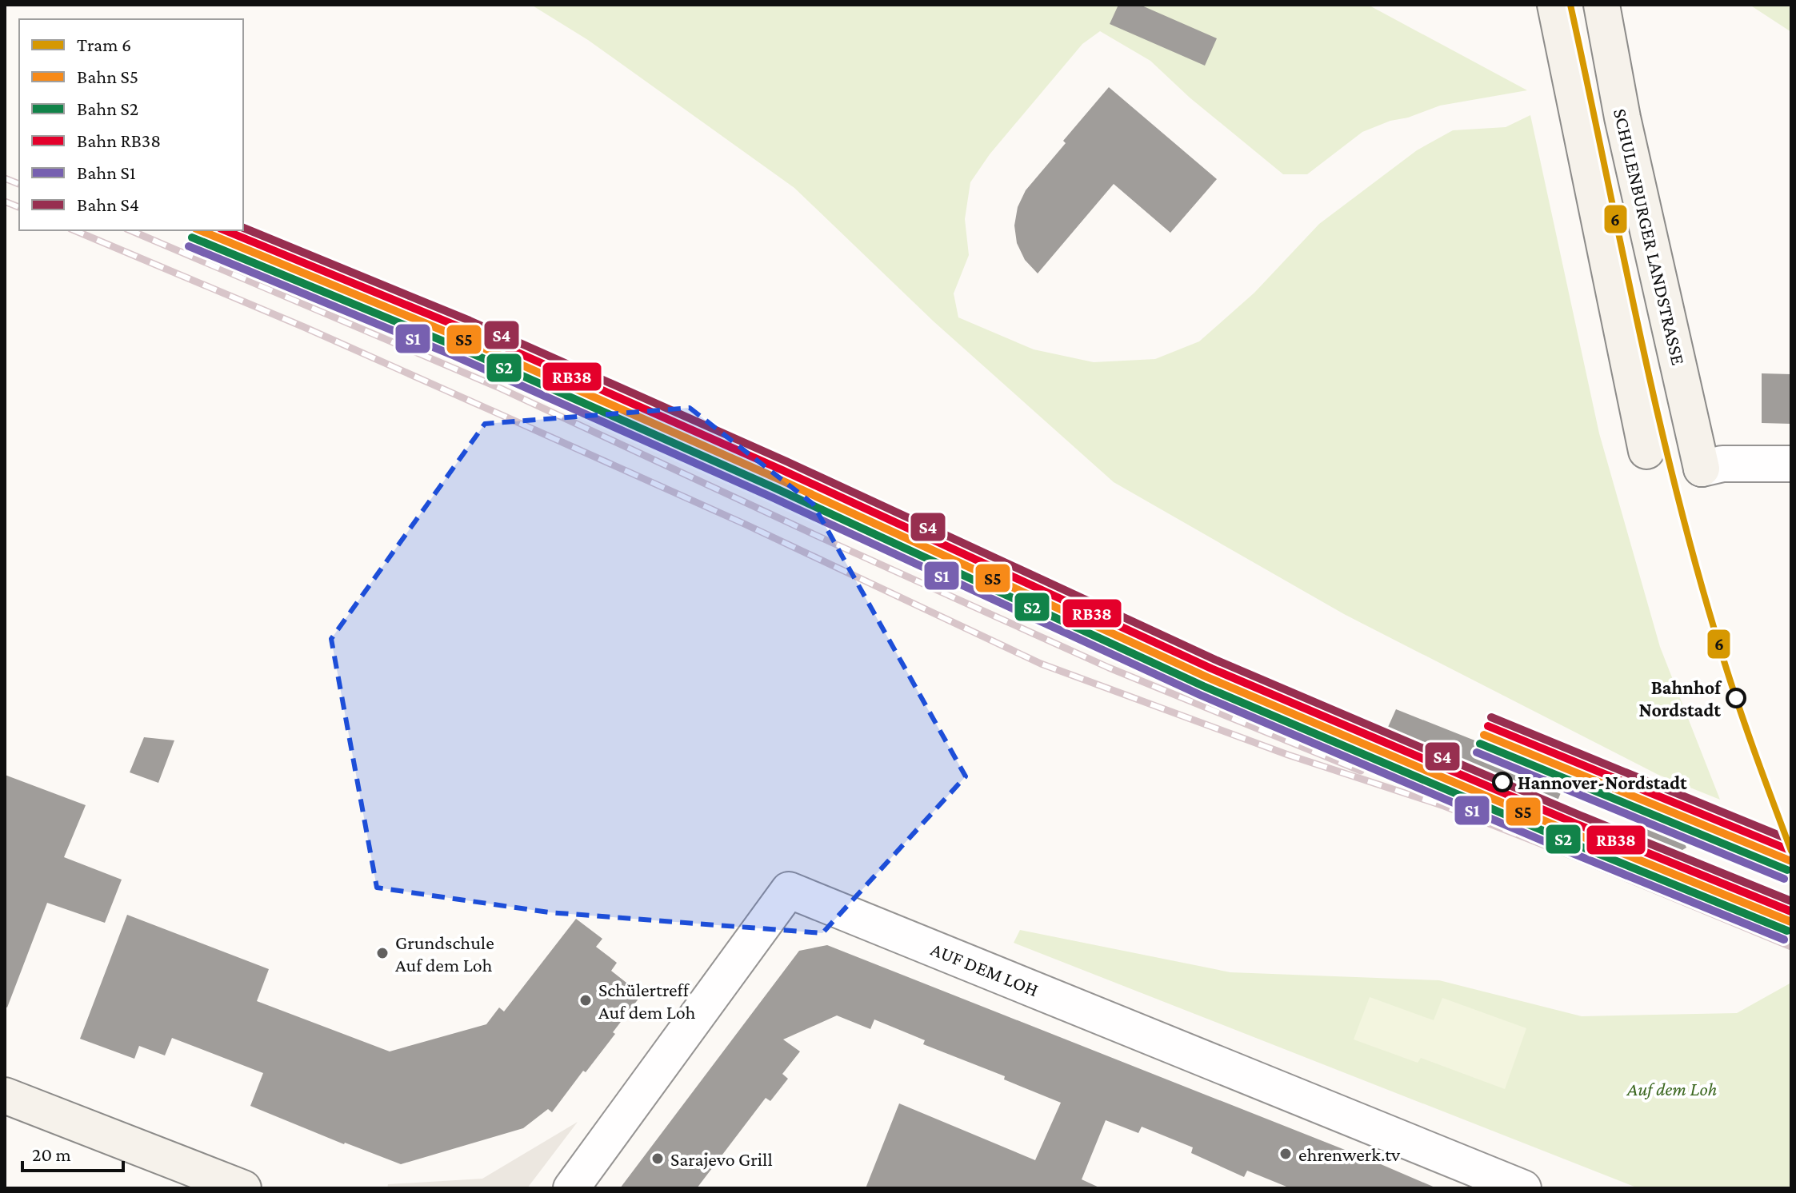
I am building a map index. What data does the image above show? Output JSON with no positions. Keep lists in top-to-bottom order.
{
  "streets": {
    "main road": ["SCHULENBURGER LANDSTRASSE"],
    "street": ["AUF DEM LOH"]
  },
  "parks": ["Auf dem Loh"],
  "places": [
    "Bahnhof Nordstadt",
    "Hannover-Nordstadt",
    "Grundschule Auf dem Loh",
    "Schülertreff Auf dem Loh",
    "ehrenwerk.tv",
    "Sarajevo Grill"
  ],
  "lines": [
    "tram line 6",
    "rail line S4",
    "rail line S5",
    "rail line RB38",
    "rail line S2",
    "rail line S1"
  ],
  "legend": [
    "Tram 6",
    "Bahn S5",
    "Bahn S2",
    "Bahn RB38",
    "Bahn S1",
    "Bahn S4"
  ],
  "scale_bar": "20 m"
}
